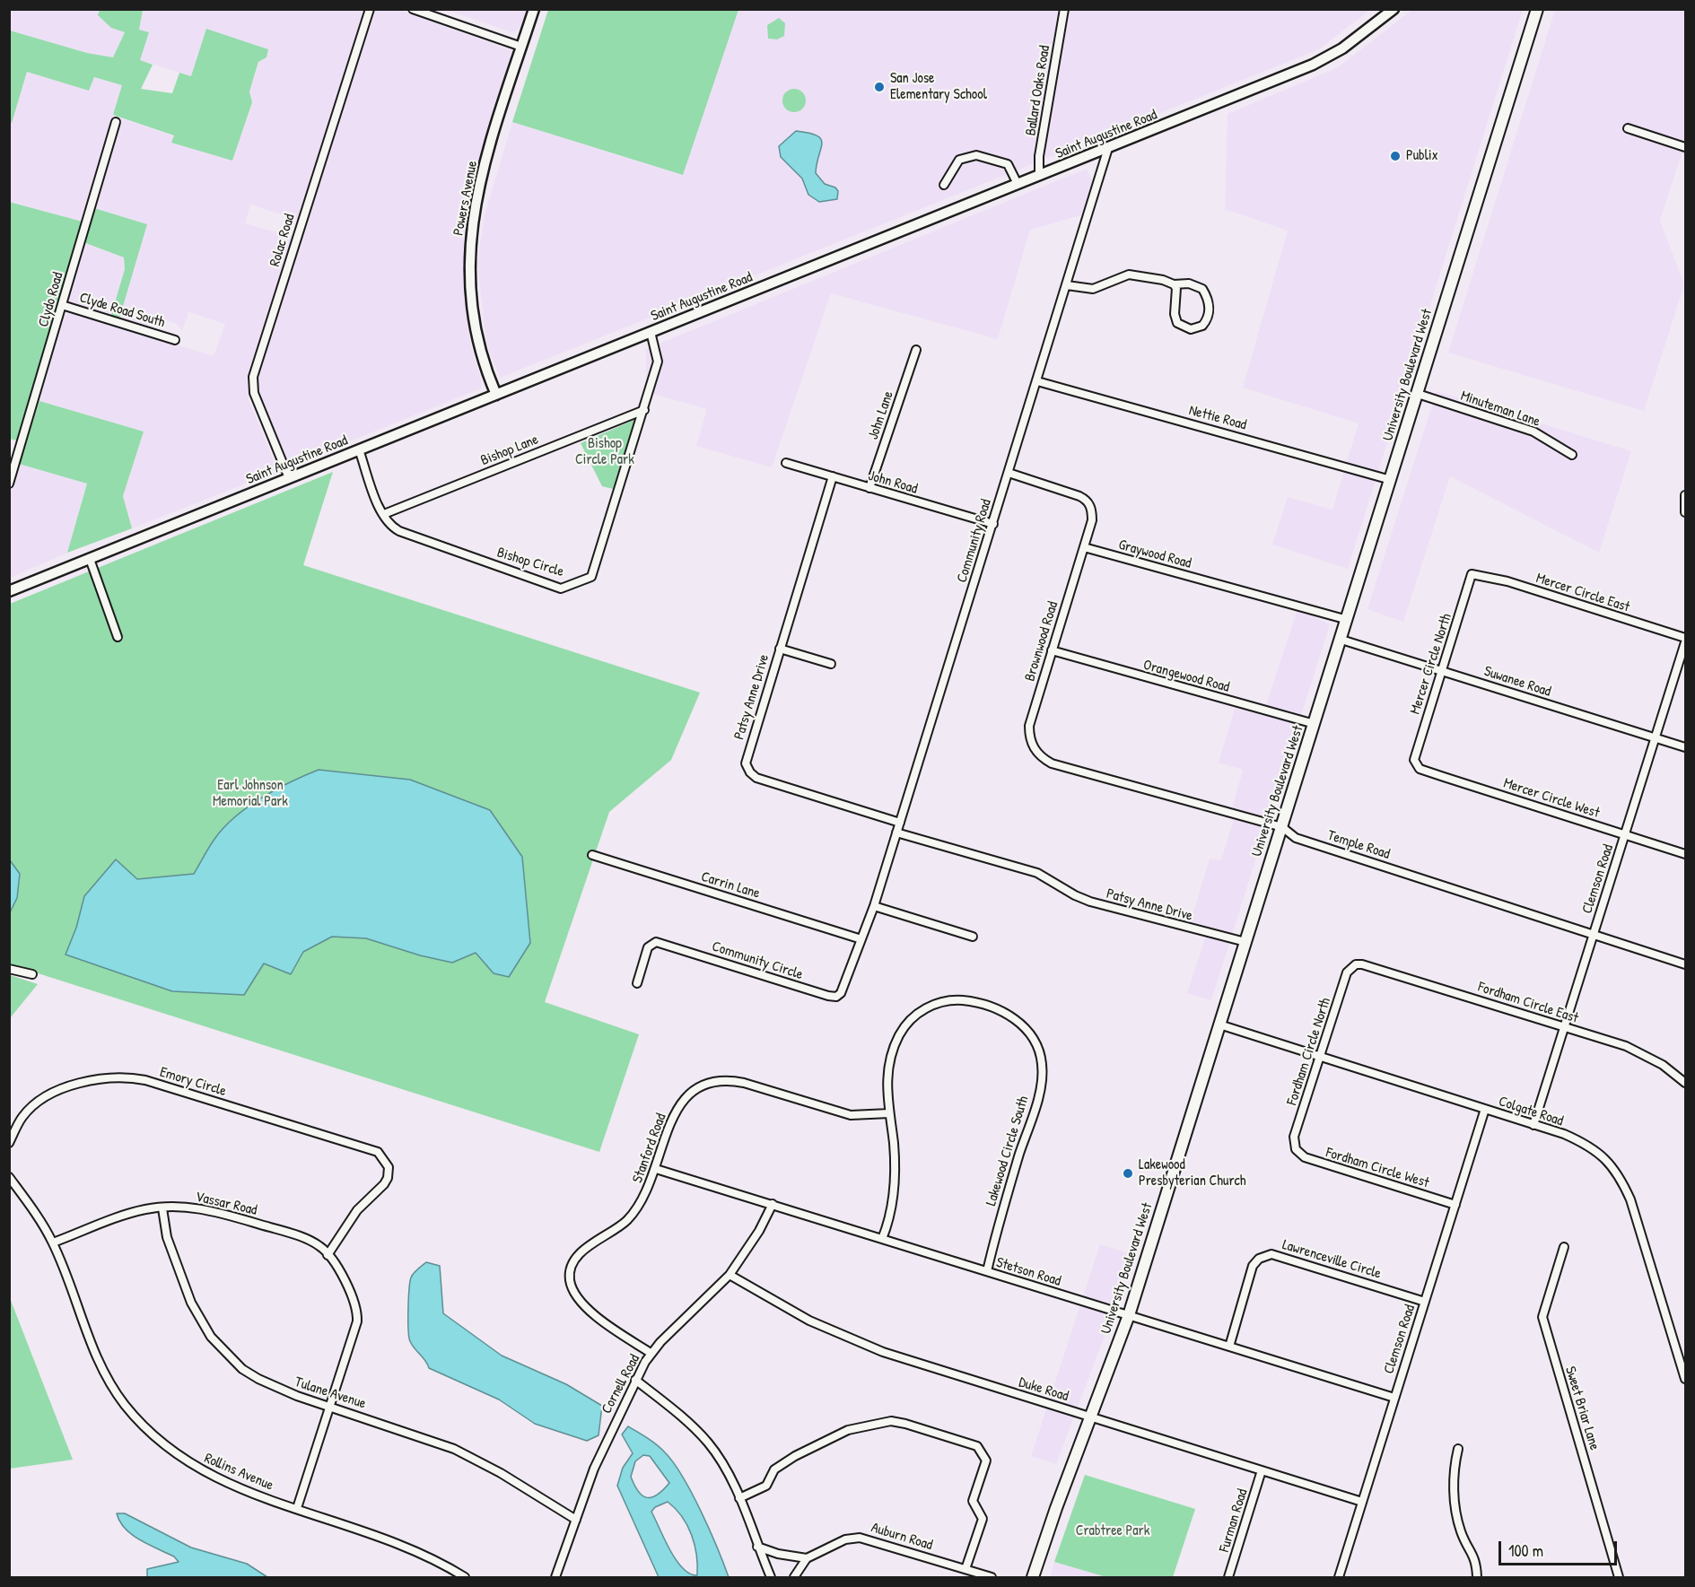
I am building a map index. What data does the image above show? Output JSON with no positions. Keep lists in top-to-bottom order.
{
  "streets": {
    "main road": ["Saint Augustine Road", "Powers Avenue", "University Boulevard West"],
    "street": [
      "Ballard Oaks Road",
      "Rolac Road",
      "Clydo Road",
      "Clyde Road South",
      "Minuteman Lane",
      "John Lane",
      "Nettie Road",
      "Bishop Lane",
      "John Road",
      "Community Road",
      "Graywood Road",
      "Bishop Circle",
      "Mercer Circle East",
      "Brownwood Road",
      "Mercer Circle North",
      "Orangewood Road",
      "Suwanee Road",
      "Patsy Anne Drive",
      "Mercer Circle West",
      "Temple Road",
      "Clemson Road",
      "Carrin Lane",
      "Community Circle",
      "Fordham Circle East",
      "Fordham Circle North",
      "Emory Circle",
      "Colgate Road",
      "Stanford Road",
      "Lakewood Circle South",
      "Fordham Circle West",
      "Vassar Road",
      "Lawrenceville Circle",
      "Stetson Road",
      "Cornell Road",
      "Duke Road",
      "Tulane Avenue",
      "Sweet Briar Lane",
      "Rollins Avenue",
      "Furman Road",
      "Auburn Road"
    ]
  },
  "crossings": [
    ["Ballard Oaks Road", "Saint Augustine Road"],
    ["Saint Augustine Road", "Powers Avenue"],
    ["Saint Augustine Road", "Rolac Road"],
    ["Saint Augustine Road", "Community Road"],
    ["Saint Augustine Road", "Bishop Circle"],
    ["Clydo Road", "Clyde Road South"],
    ["University Boulevard West", "Minuteman Lane"],
    ["University Boulevard West", "Nettie Road"],
    ["University Boulevard West", "Graywood Road"],
    ["University Boulevard West", "Orangewood Road"],
    ["University Boulevard West", "Suwanee Road"],
    ["University Boulevard West", "Patsy Anne Drive"],
    ["University Boulevard West", "Temple Road"],
    ["University Boulevard West", "Colgate Road"],
    ["University Boulevard West", "Stetson Road"],
    ["University Boulevard West", "Duke Road"],
    ["John Lane", "John Road"],
    ["Nettie Road", "Community Road"],
    ["Bishop Lane", "Bishop Circle"],
    ["John Road", "Community Road"],
    ["John Road", "Patsy Anne Drive"],
    ["Community Road", "Patsy Anne Drive"],
    ["Community Road", "Carrin Lane"],
    ["Community Road", "Community Circle"],
    ["Graywood Road", "Brownwood Road"],
    ["Mercer Circle East", "Mercer Circle North"],
    ["Brownwood Road", "Orangewood Road"],
    ["Brownwood Road", "Temple Road"],
    ["Mercer Circle North", "Suwanee Road"],
    ["Mercer Circle North", "Mercer Circle West"],
    ["Suwanee Road", "Clemson Road"],
    ["Mercer Circle West", "Clemson Road"],
    ["Temple Road", "Clemson Road"],
    ["Clemson Road", "Fordham Circle East"],
    ["Clemson Road", "Colgate Road"],
    ["Clemson Road", "Fordham Circle West"],
    ["Clemson Road", "Lawrenceville Circle"],
    ["Clemson Road", "Stetson Road"],
    ["Clemson Road", "Duke Road"],
    ["Carrin Lane", "Community Circle"],
    ["Fordham Circle East", "Fordham Circle North"],
    ["Fordham Circle North", "Colgate Road"],
    ["Fordham Circle North", "Fordham Circle West"],
    ["Emory Circle", "Vassar Road"],
    ["Stanford Road", "Lakewood Circle South"],
    ["Stanford Road", "Stetson Road"],
    ["Stanford Road", "Cornell Road"],
    ["Lakewood Circle South", "Stetson Road"],
    ["Vassar Road", "Tulane Avenue"],
    ["Vassar Road", "Rollins Avenue"],
    ["Lawrenceville Circle", "Stetson Road"],
    ["Stetson Road", "Cornell Road"],
    ["Cornell Road", "Duke Road"],
    ["Cornell Road", "Tulane Avenue"],
    ["Duke Road", "Furman Road"]
  ],
  "parks": ["Bishop Circle Park", "Earl Johnson Memorial Park", "Crabtree Park"],
  "places": ["San Jose Elementary School", "Publix", "Lakewood Presbyterian Church"],
  "scale_bar": "100 m"
}
